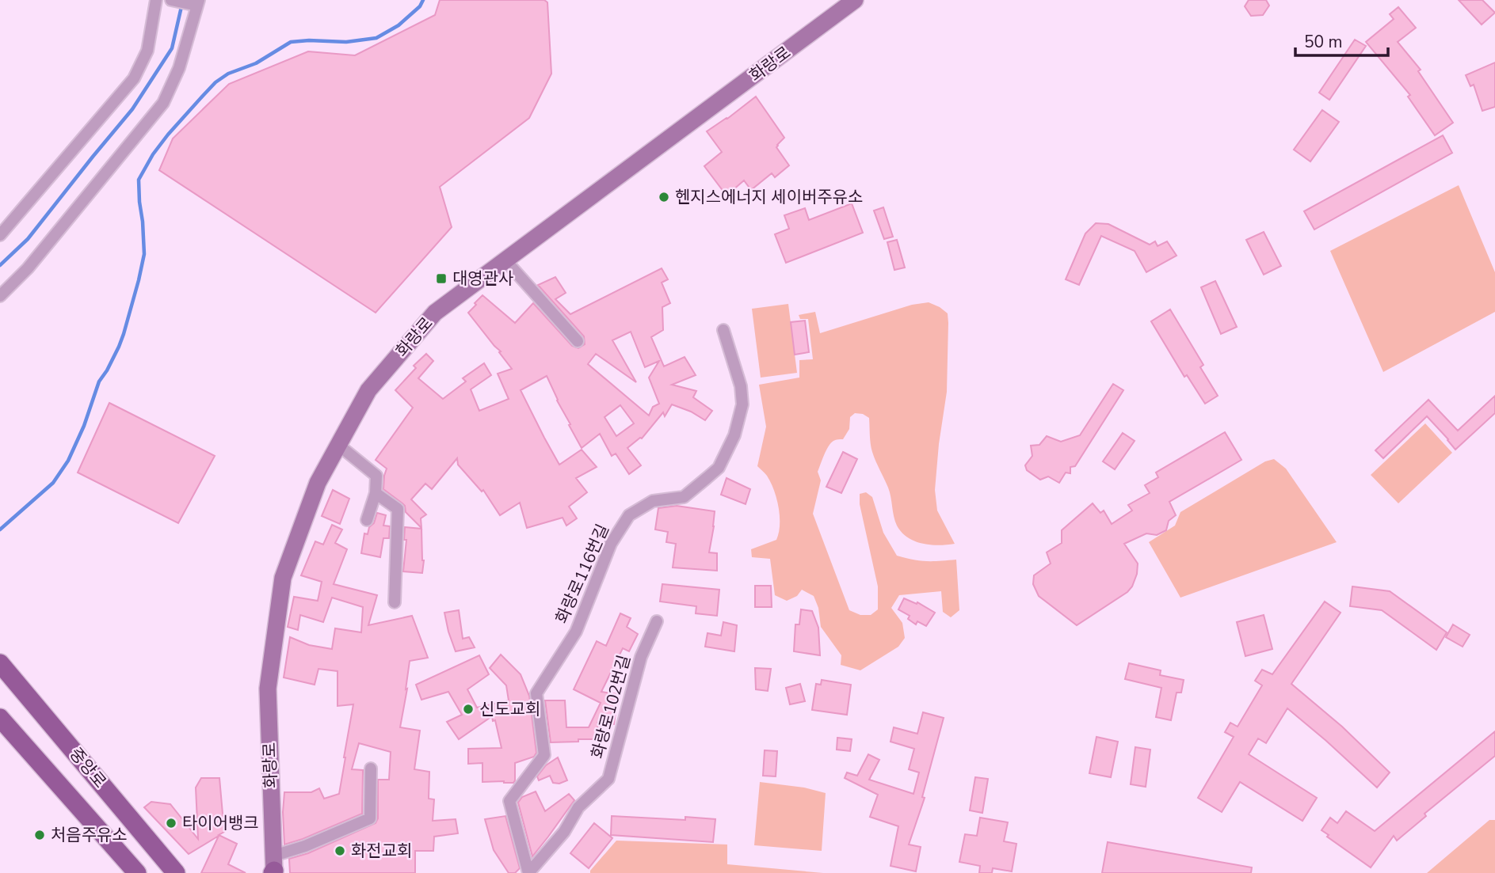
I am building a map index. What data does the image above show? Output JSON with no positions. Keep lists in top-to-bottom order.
{
  "streets": {
    "main road": ["화랑로", "중앙로"],
    "street": ["화랑로116번길", "화랑로102번길"]
  },
  "crossings": [
    ["화랑로116번길", "화랑로102번길"]
  ],
  "places": {
    "other": [
      "헨지스에너지 세이버주유소",
      "신도교회",
      "타이어뱅크",
      "처음주유소",
      "화전교회"
    ],
    "transit": ["대영관사"]
  },
  "scale_bar": "50 m"
}
